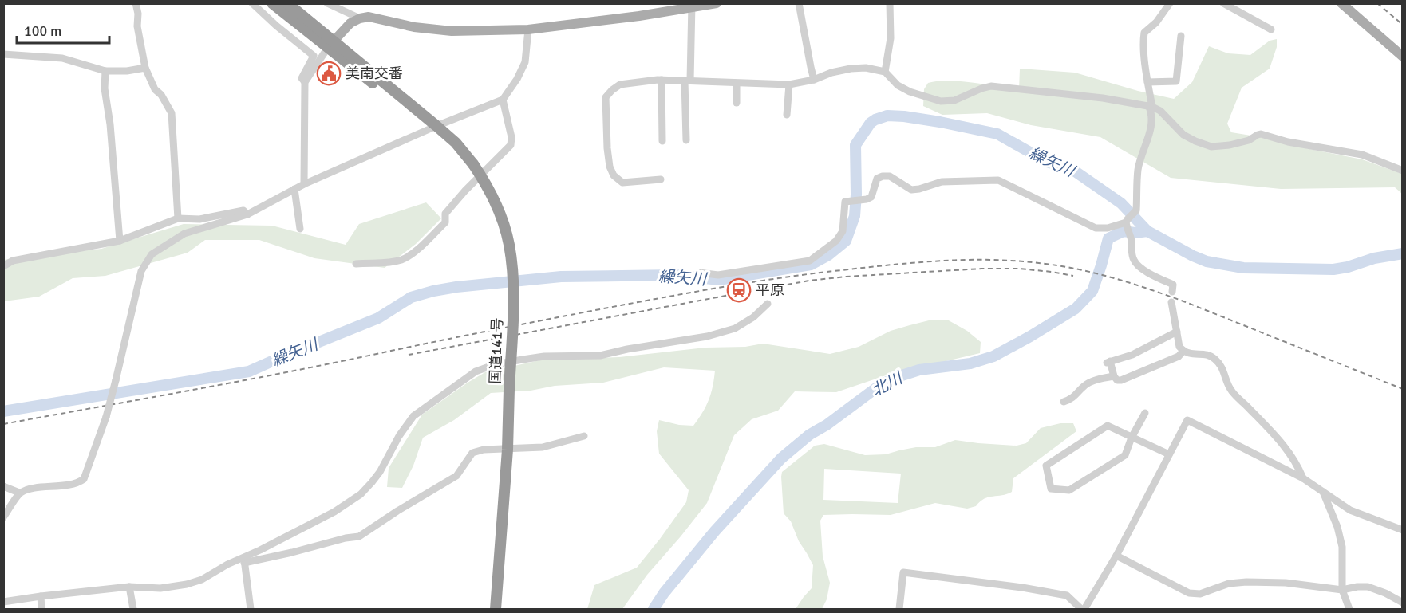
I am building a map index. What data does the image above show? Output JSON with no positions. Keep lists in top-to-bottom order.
{
  "streets": {
    "highway": ["国道141号"]
  },
  "water": ["繰矢川", "北川"],
  "places": {
    "public building": ["美南交番"],
    "station": ["平原"]
  },
  "scale_bar": "100 m"
}
